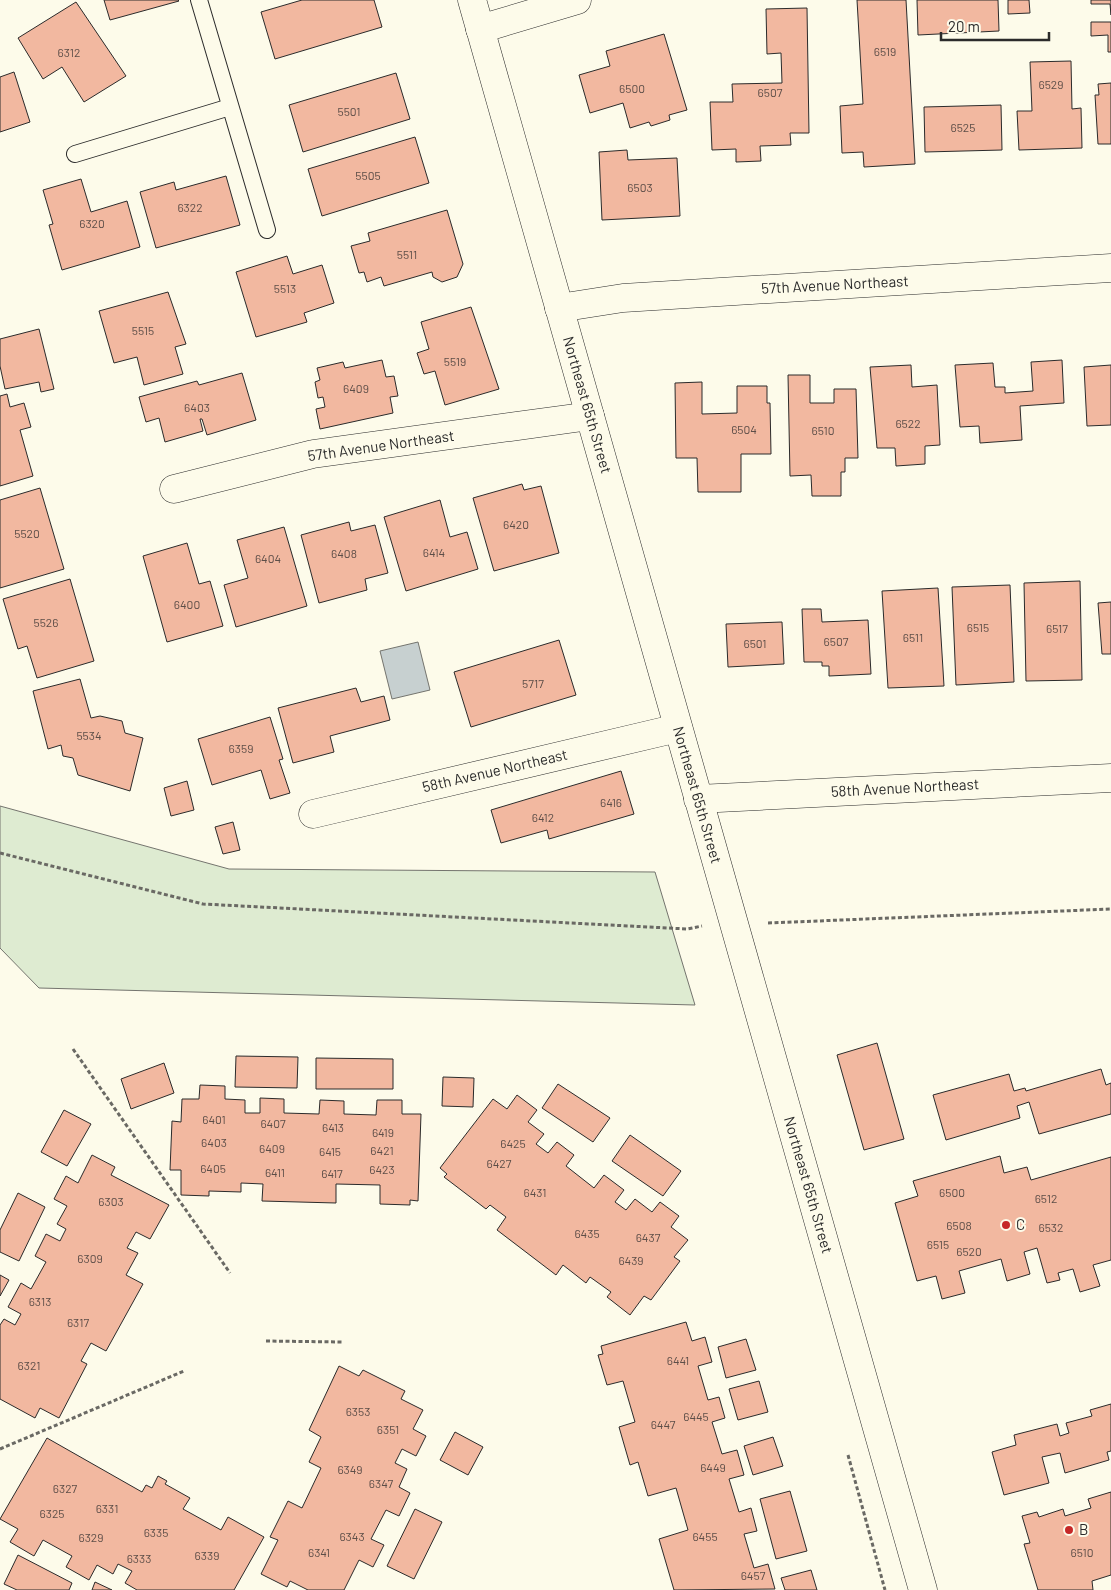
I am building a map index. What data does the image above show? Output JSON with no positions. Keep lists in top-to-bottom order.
{
  "streets": {
    "street": ["57th Avenue Northeast", "Northeast 65th Street", "58th Avenue Northeast"]
  },
  "crossings": [
    ["57th Avenue Northeast", "Northeast 65th Street"],
    ["Northeast 65th Street", "58th Avenue Northeast"]
  ],
  "places": ["C", "B"],
  "house_numbers": [
    "6519",
    "6312",
    "6529",
    "6500",
    "6507",
    "5501",
    "6525",
    "5505",
    "6503",
    "6322",
    "6320",
    "5511",
    "5513",
    "5515",
    "5519",
    "6409",
    "6403",
    "6522",
    "6504",
    "6510",
    "6420",
    "5520",
    "6414",
    "6408",
    "6404",
    "6400",
    "5526",
    "6515",
    "6517",
    "6511",
    "6507",
    "6501",
    "5717",
    "5534",
    "6359",
    "6416",
    "6412",
    "6401",
    "6407",
    "6413",
    "6419",
    "6403",
    "6425",
    "6409",
    "6421",
    "6415",
    "6427",
    "6405",
    "6423",
    "6411",
    "6417",
    "6431",
    "6500",
    "6512",
    "6303",
    "6508",
    "6532",
    "6435",
    "6437",
    "6515",
    "6520",
    "6309",
    "6439",
    "6313",
    "6317",
    "6441",
    "6321",
    "6353",
    "6445",
    "6447",
    "6351",
    "6449",
    "6349",
    "6347",
    "6327",
    "6331",
    "6325",
    "6335",
    "6343",
    "6455",
    "6329",
    "6341",
    "6510",
    "6339",
    "6333",
    "6457"
  ],
  "scale_bar": "20 m"
}
